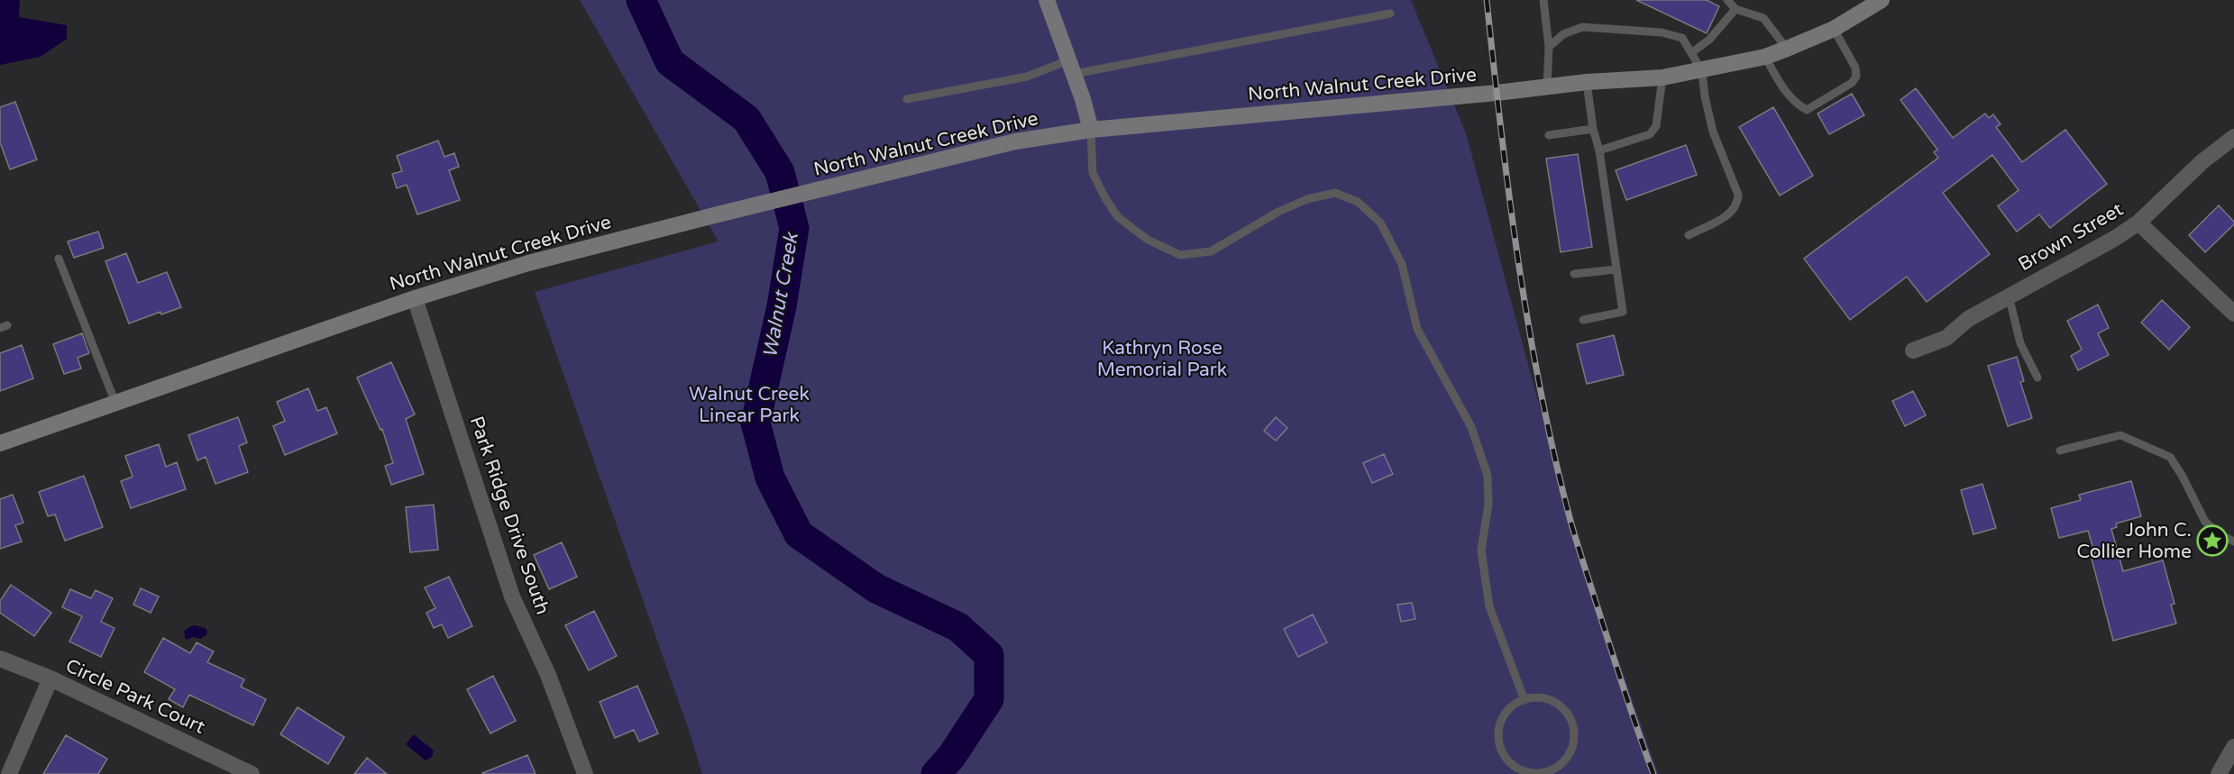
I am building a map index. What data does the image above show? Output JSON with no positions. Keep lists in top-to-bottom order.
{
  "streets": {
    "main road": ["North Walnut Creek Drive"],
    "street": ["Brown Street", "Park Ridge Drive South", "Circle Park Court"]
  },
  "crossings": [
    ["North Walnut Creek Drive", "Park Ridge Drive South"]
  ],
  "water": ["Walnut Creek"],
  "parks": ["Kathryn Rose Memorial Park", "Walnut Creek Linear Park"],
  "places": {
    "place": ["John C. Collier Home"]
  }
}
